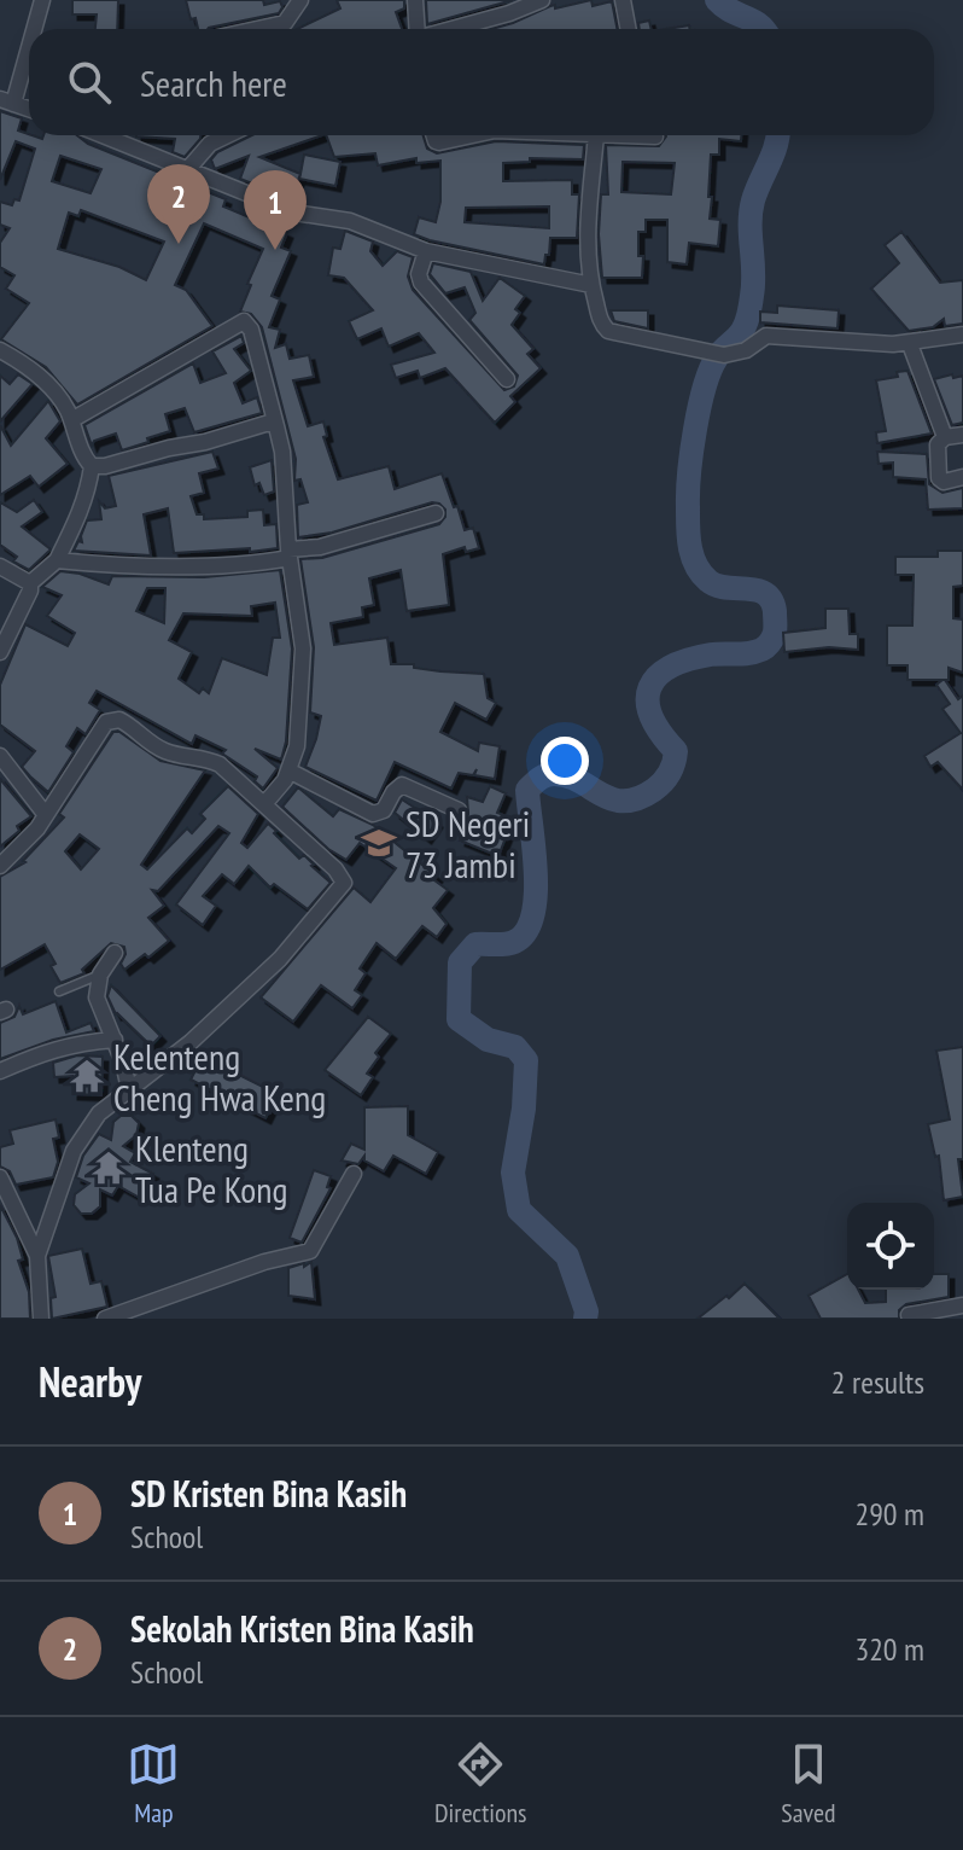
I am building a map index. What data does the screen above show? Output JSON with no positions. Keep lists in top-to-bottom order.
{
  "places": {
    "school or university": ["SD Negeri 73 Jambi"],
    "temple": ["Kelenteng Cheng Hwa Keng", "Klenteng Tua Pe Kong"]
  },
  "page": {
    "search": "Search here",
    "pins": ["2", "1"],
    "heading": ["Nearby", "2 results"],
    "list": [
      {
        "mark": "1",
        "name": "SD Kristen Bina Kasih",
        "note": "School",
        "value": "290 m"
      },
      {
        "mark": "2",
        "name": "Sekolah Kristen Bina Kasih",
        "note": "School",
        "value": "320 m"
      }
    ],
    "nav": ["Map", "Directions", "Saved"]
  }
}
